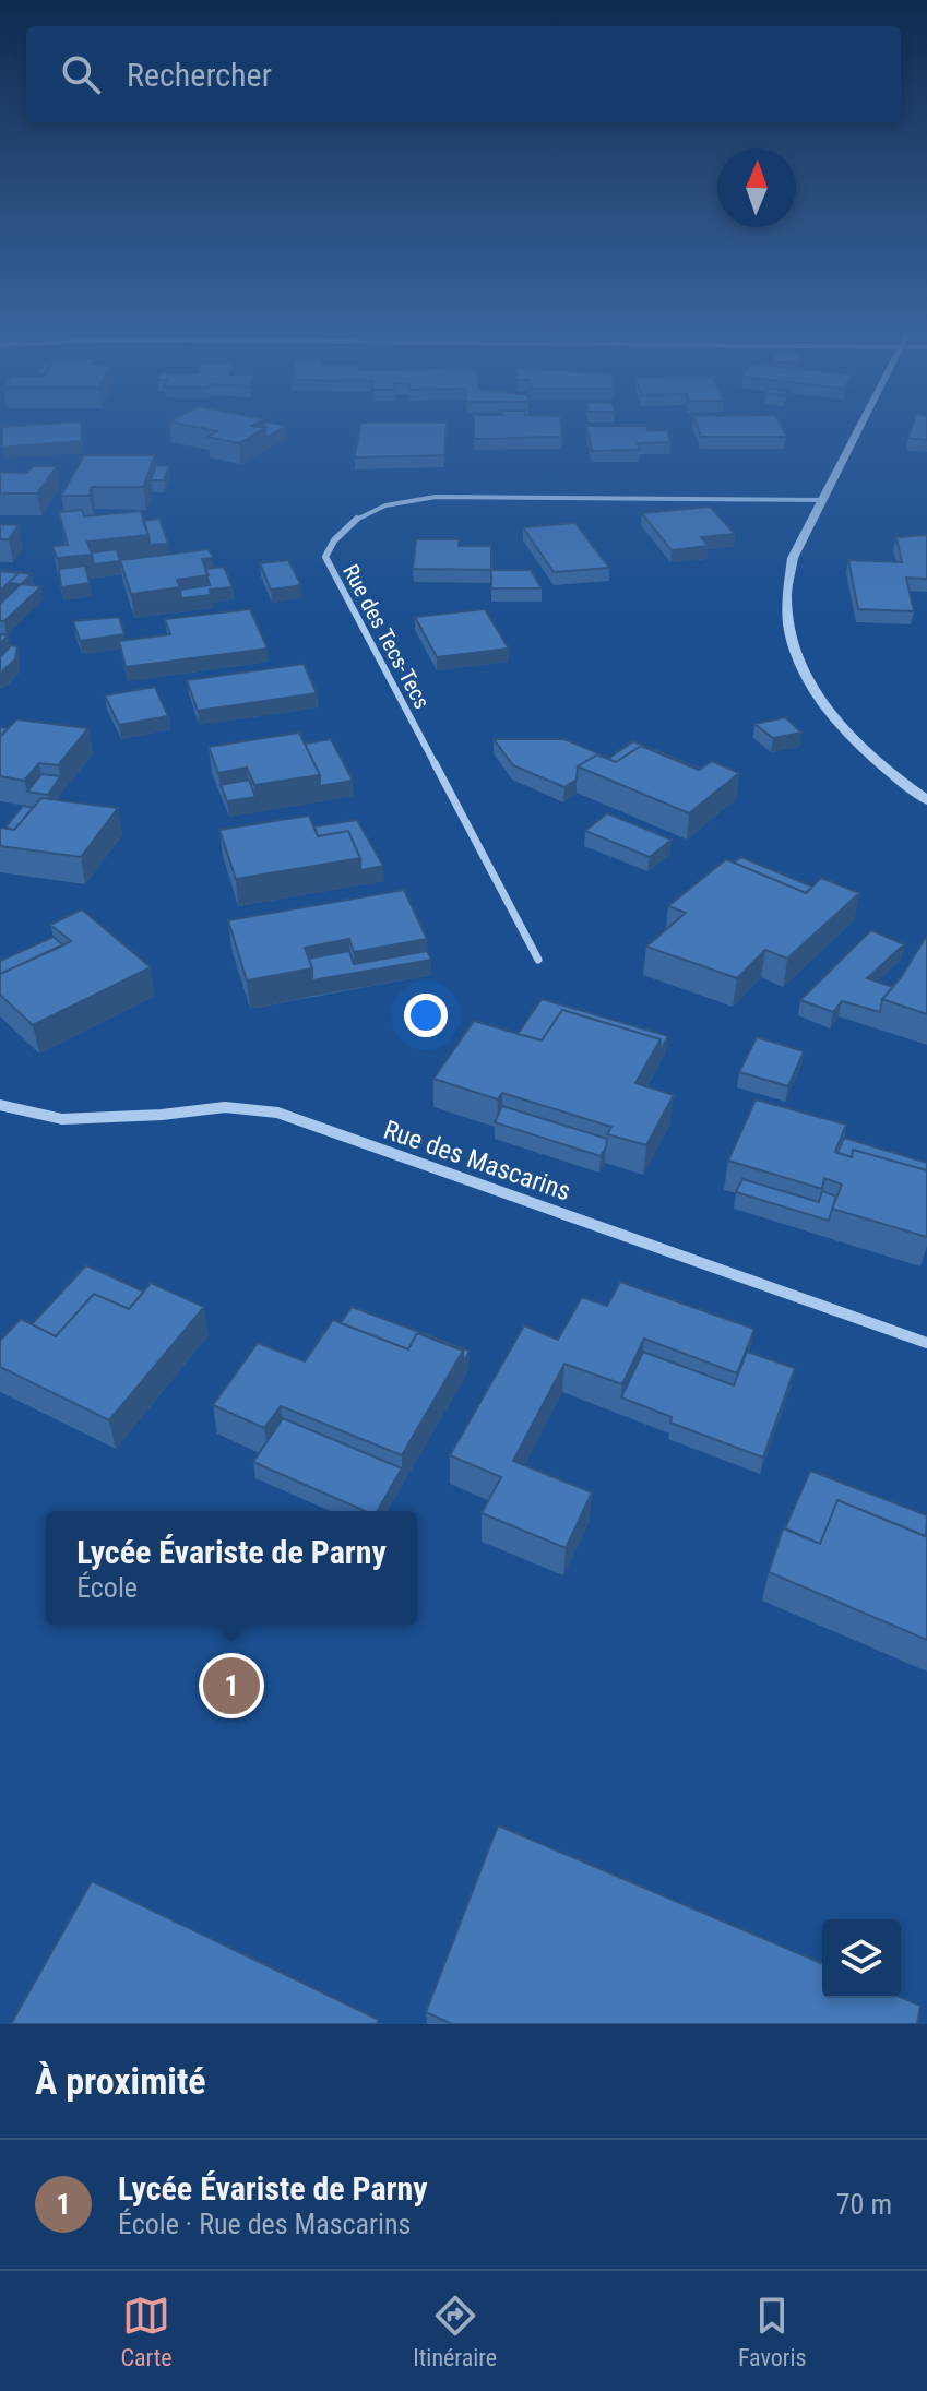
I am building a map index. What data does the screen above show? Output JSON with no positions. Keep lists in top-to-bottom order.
{
  "streets": {
    "street": ["Rue des Tecs-Tecs", "Rue des Mascarins"]
  },
  "north": "top",
  "page": {
    "search": "Rechercher",
    "popup": ["Lycée Évariste de Parny", "École"],
    "pins": "1",
    "heading": "À proximité",
    "list": [
      {
        "mark": "1",
        "name": "Lycée Évariste de Parny",
        "note": "École · Rue des Mascarins",
        "value": "70 m"
      }
    ],
    "nav": ["Carte", "Itinéraire", "Favoris"]
  }
}
